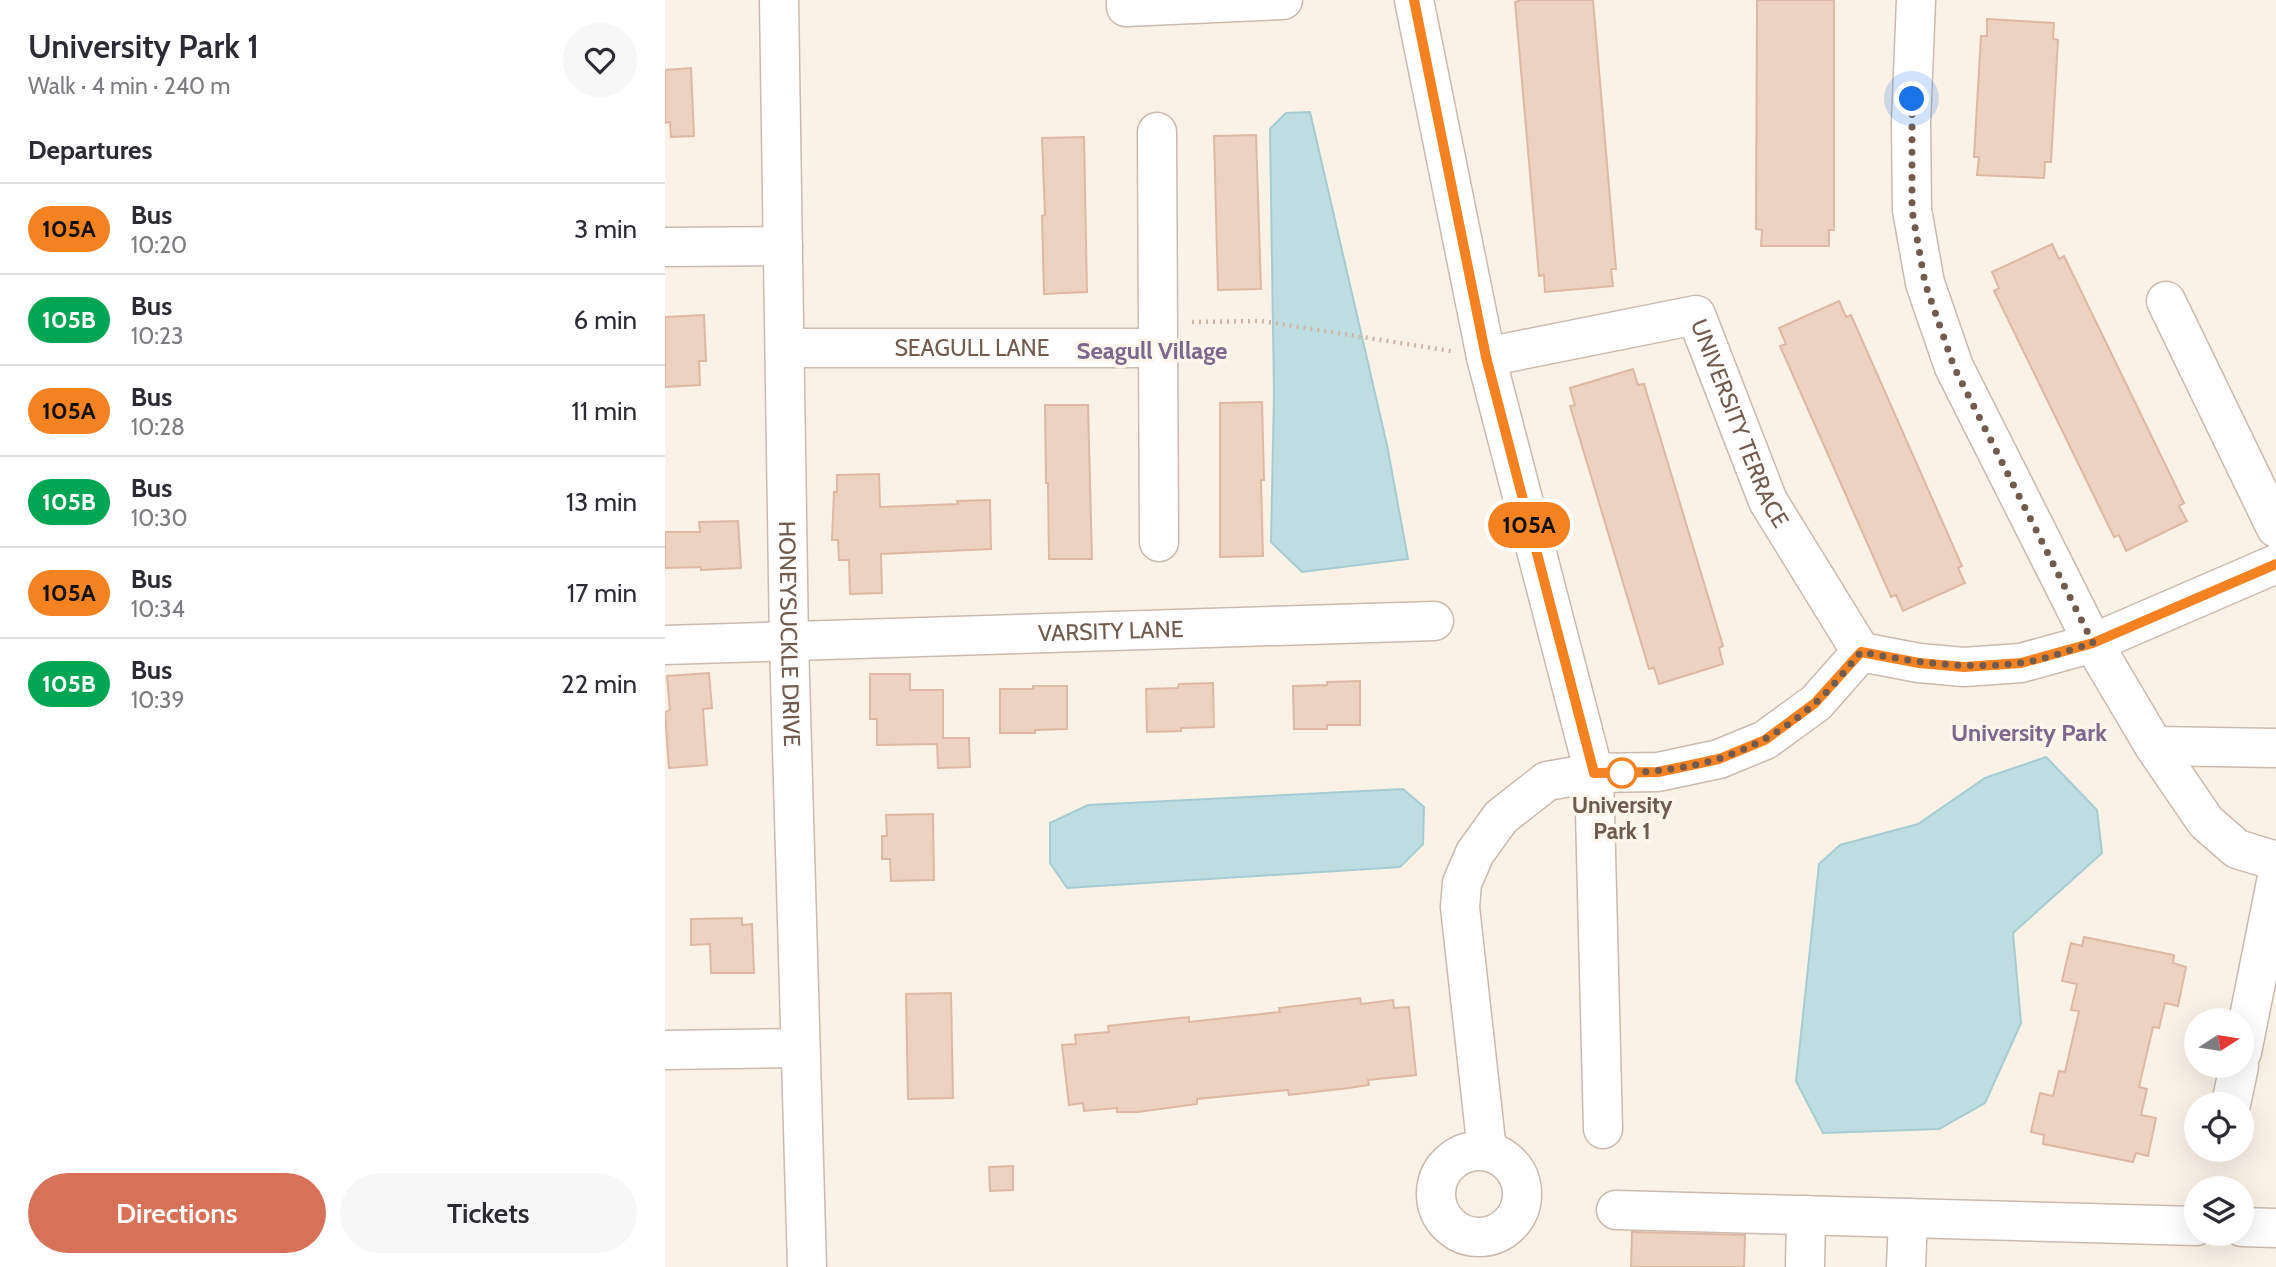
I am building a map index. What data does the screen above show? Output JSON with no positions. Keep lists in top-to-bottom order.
{
  "streets": {
    "street": [
      "SEAGULL LANE",
      "UNIVERSITY TERRACE",
      "VARSITY LANE",
      "HONEYSUCKLE DRIVE"
    ]
  },
  "crossings": [
    ["SEAGULL LANE", "HONEYSUCKLE DRIVE"],
    ["VARSITY LANE", "HONEYSUCKLE DRIVE"]
  ],
  "districts": ["Seagull Village", "University Park"],
  "places": ["University Park 1"],
  "lines": ["bus line 105A"],
  "north": "right",
  "page": {
    "heading": [
      ["University Park 1", "Walk · 4 min · 240 m"],
      "Departures"
    ],
    "on_map": "105A",
    "list": [
      {
        "mark": "105A",
        "name": "Bus",
        "note": "10:20",
        "value": "3 min"
      },
      {
        "mark": "105B",
        "name": "Bus",
        "note": "10:23",
        "value": "6 min"
      },
      {
        "mark": "105A",
        "name": "Bus",
        "note": "10:28",
        "value": "11 min"
      },
      {
        "mark": "105B",
        "name": "Bus",
        "note": "10:30",
        "value": "13 min"
      },
      {
        "mark": "105A",
        "name": "Bus",
        "note": "10:34",
        "value": "17 min"
      },
      {
        "mark": "105B",
        "name": "Bus",
        "note": "10:39",
        "value": "22 min"
      }
    ],
    "buttons": ["Directions", "Tickets"]
  }
}
